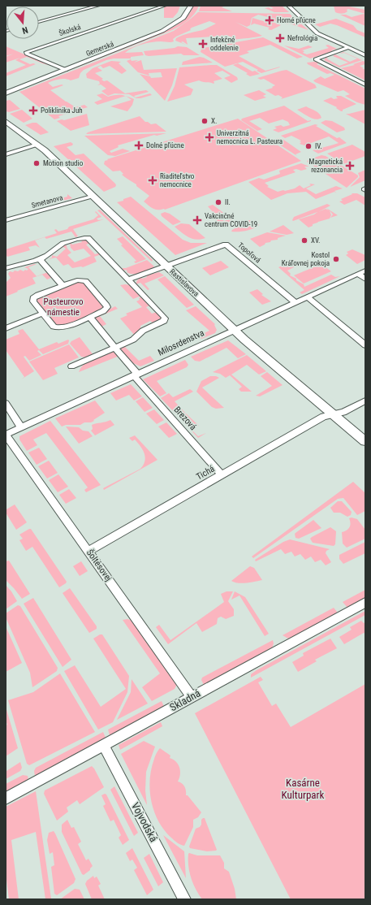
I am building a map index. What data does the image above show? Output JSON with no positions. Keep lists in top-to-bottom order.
{
  "streets": {
    "street": [
      "Školská",
      "Gemerská",
      "Smetanova",
      "Topoľová",
      "Rastislavova",
      "Milosrdenstva",
      "Brezová",
      "Tichá",
      "Šoltésovej",
      "Skladná",
      "Vojvodská"
    ]
  },
  "crossings": [
    ["Školská", "Gemerská"],
    ["Smetanova", "Rastislavova"],
    ["Topoľová", "Rastislavova"],
    ["Topoľová", "Milosrdenstva"],
    ["Rastislavova", "Milosrdenstva"],
    ["Rastislavova", "Tichá"],
    ["Milosrdenstva", "Brezová"],
    ["Milosrdenstva", "Šoltésovej"],
    ["Brezová", "Tichá"],
    ["Tichá", "Šoltésovej"],
    ["Šoltésovej", "Skladná"],
    ["Skladná", "Vojvodská"]
  ],
  "parks": ["Pasteurovo námestie", "Kasárne Kulturpark"],
  "places": {
    "health": [
      "Horné pľúcne",
      "Nefrológia",
      "Infekčné oddelenie",
      "Poliklinika Juh",
      "Univerzitná nemocnica L. Pasteura",
      "Dolné pľúcne",
      "Magnetická rezonancia",
      "Riaditeľstvo nemocnice",
      "Vakcinčné centrum COVID-19"
    ],
    "other": [
      "X.",
      "IV.",
      "Motion studio",
      "II.",
      "XV.",
      "Kostol Kráľovnej pokoja"
    ]
  },
  "north": "bottom"
}
